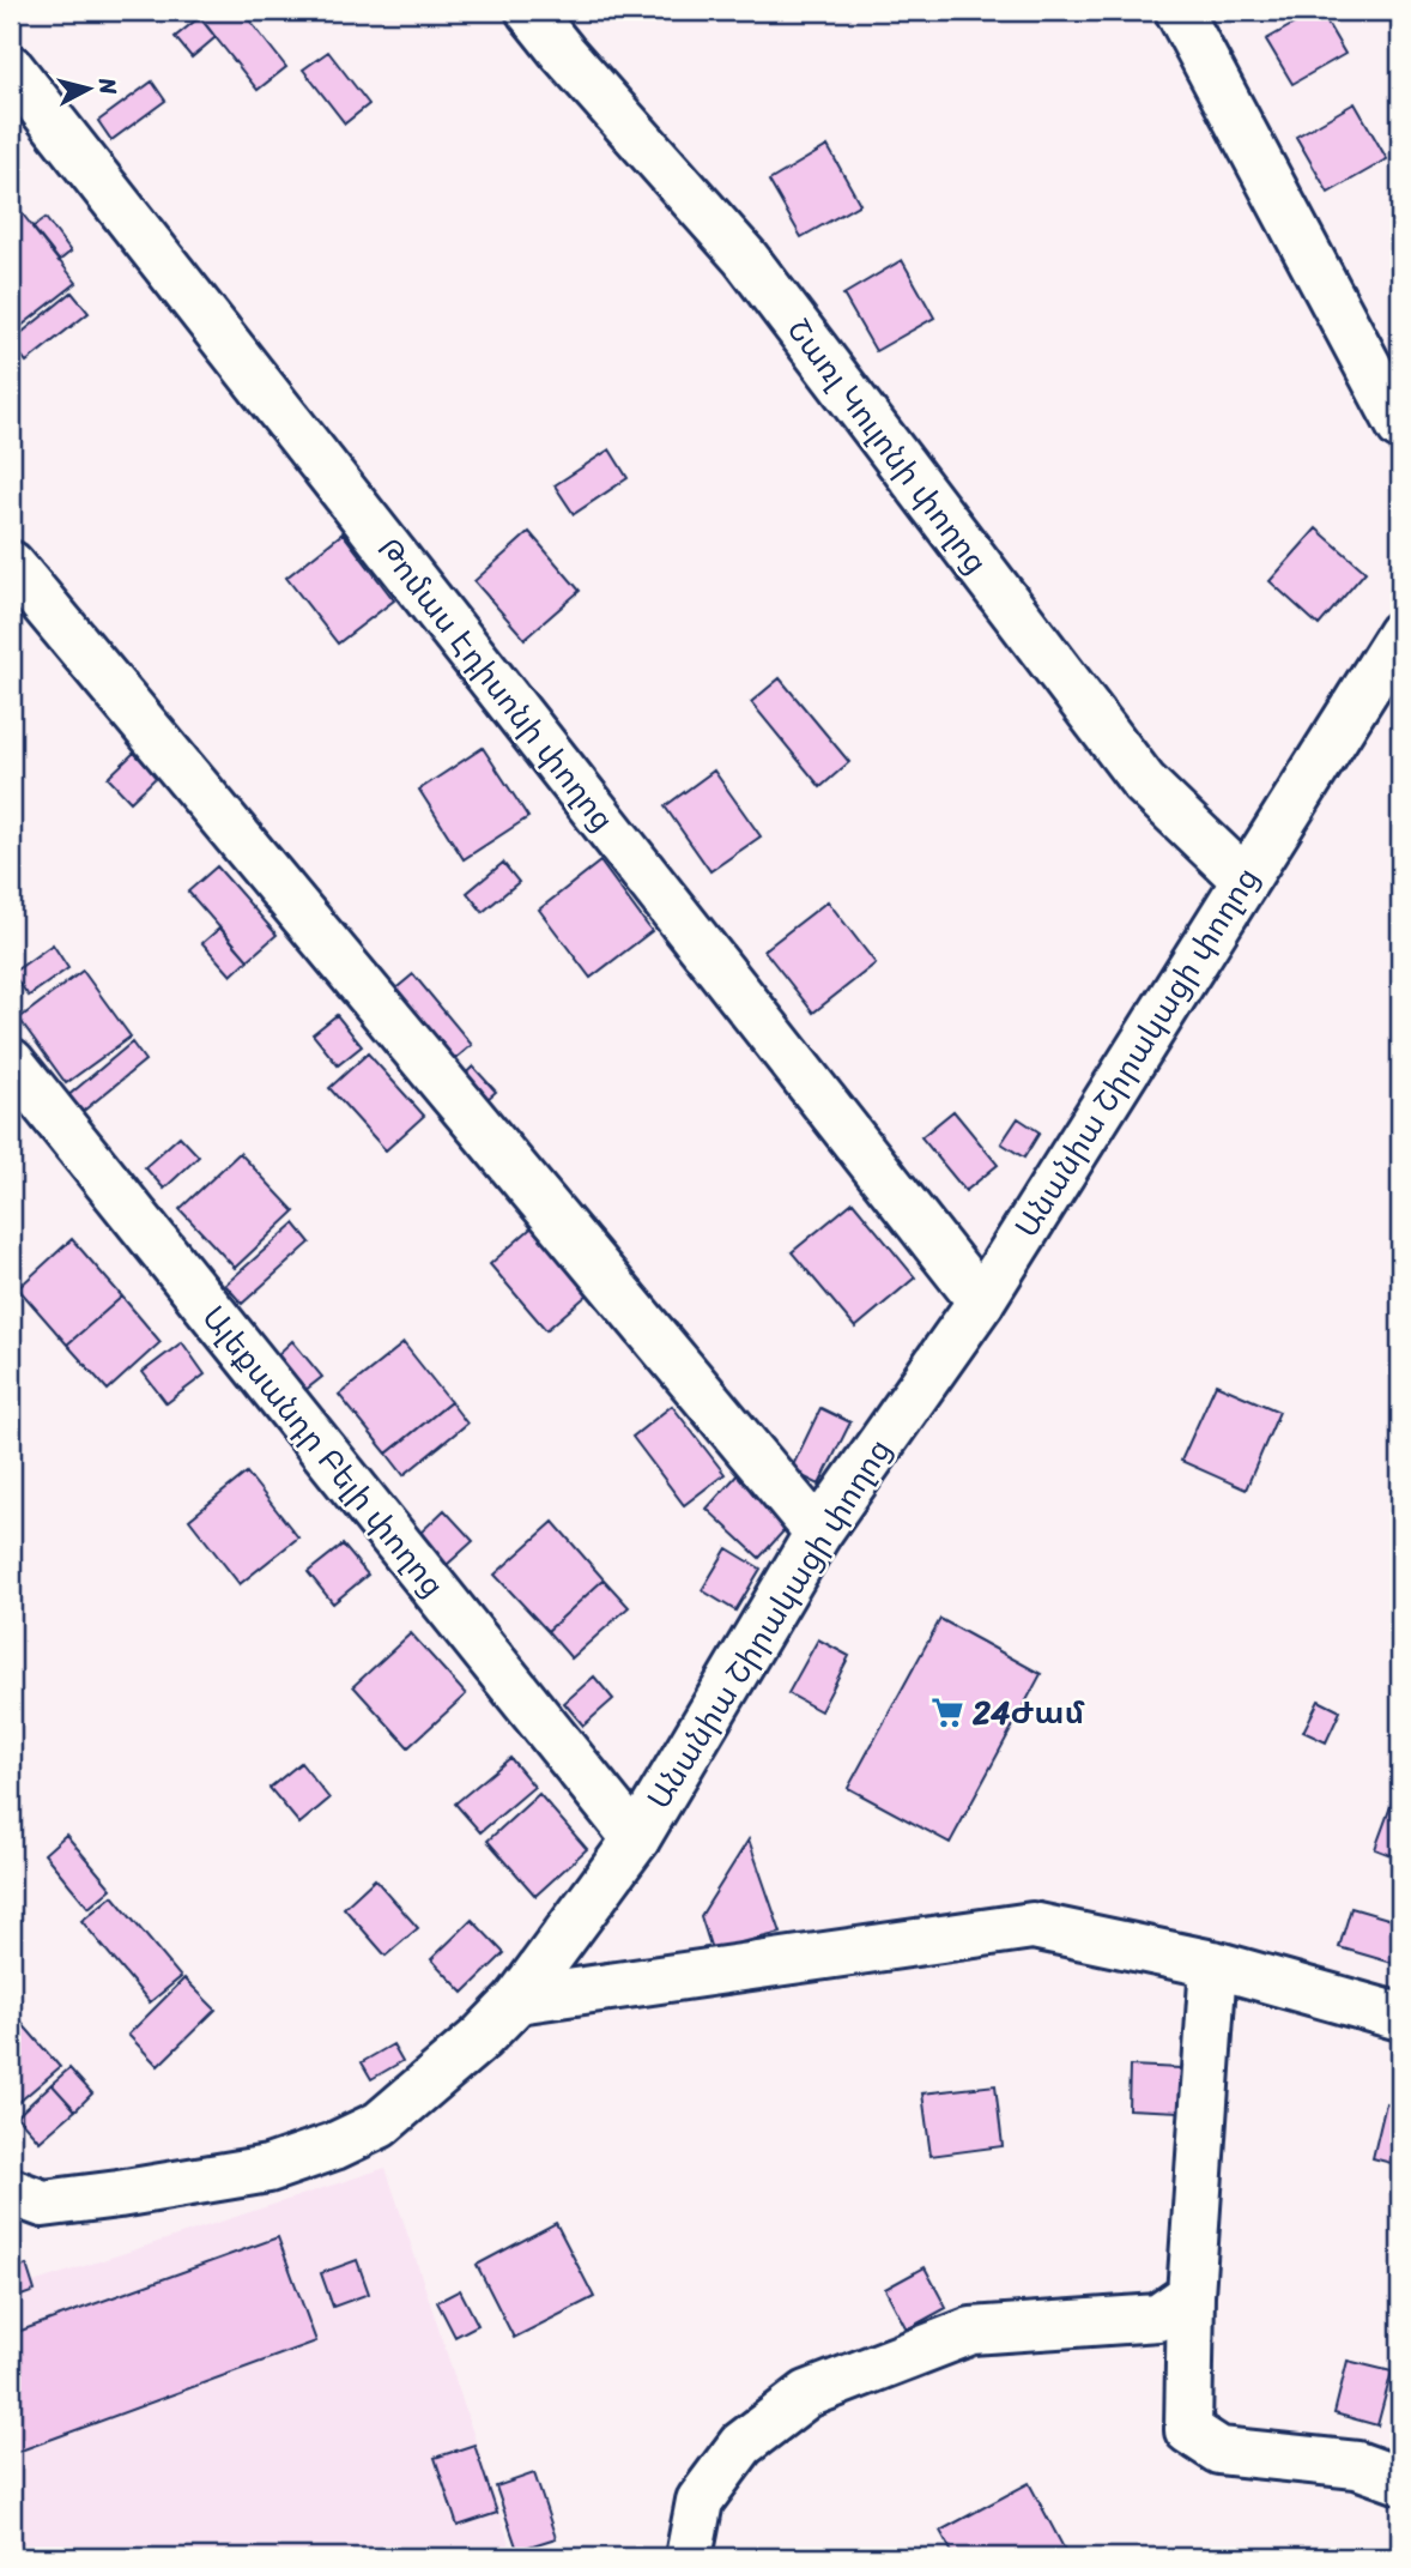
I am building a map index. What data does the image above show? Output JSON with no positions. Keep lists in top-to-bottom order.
{
  "streets": {
    "street": [
      "Շառլ Կուլոնի փողոց",
      "Թոմաս Էդիսոնի փողոց",
      "Անանիա Շիրակացի փողոց",
      "Ալեքսանդր Բելի փողոց"
    ]
  },
  "crossings": [
    ["Շառլ Կուլոնի փողոց", "Անանիա Շիրակացի փողոց"],
    ["Թոմաս Էդիսոնի փողոց", "Անանիա Շիրակացի փողոց"],
    ["Անանիա Շիրակացի փողոց", "Ալեքսանդր Բելի փողոց"]
  ],
  "places": {
    "supermarket": ["24Ժամ"]
  },
  "north": "right"
}
